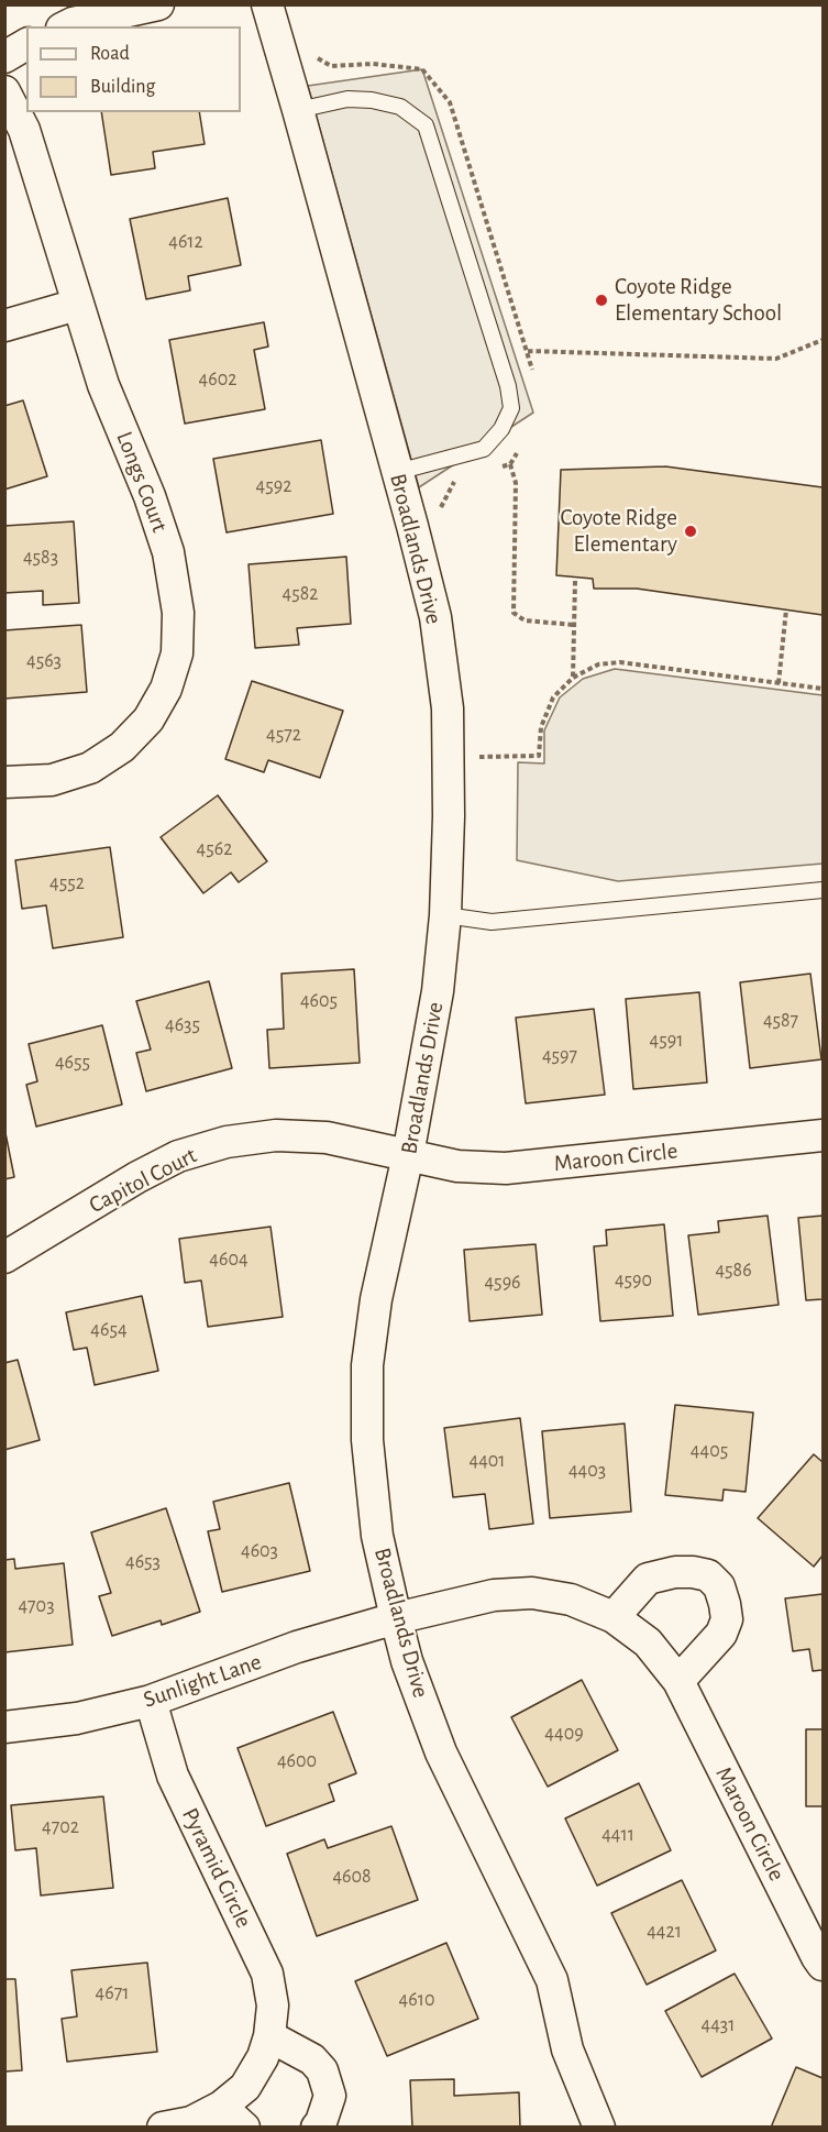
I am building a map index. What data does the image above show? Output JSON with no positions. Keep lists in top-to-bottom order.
{
  "streets": {
    "street": [
      "Longs Court",
      "Broadlands Drive",
      "Maroon Circle",
      "Capitol Court",
      "Sunlight Lane",
      "Pyramid Circle"
    ]
  },
  "crossings": [
    ["Broadlands Drive", "Maroon Circle"],
    ["Broadlands Drive", "Capitol Court"],
    ["Broadlands Drive", "Sunlight Lane"],
    ["Maroon Circle", "Capitol Court"],
    ["Maroon Circle", "Sunlight Lane"],
    ["Sunlight Lane", "Pyramid Circle"]
  ],
  "places": ["Coyote Ridge Elementary School", "Coyote Ridge Elementary"],
  "house_numbers": [
    "4612",
    "4602",
    "4592",
    "4583",
    "4582",
    "4563",
    "4572",
    "4562",
    "4552",
    "4605",
    "4587",
    "4635",
    "4591",
    "4597",
    "4655",
    "4604",
    "4586",
    "4590",
    "4596",
    "4654",
    "4405",
    "4401",
    "4403",
    "4603",
    "4653",
    "4703",
    "4409",
    "4600",
    "4702",
    "4411",
    "4608",
    "4421",
    "4671",
    "4610",
    "4431"
  ],
  "legend": ["Road", "Building"]
}
